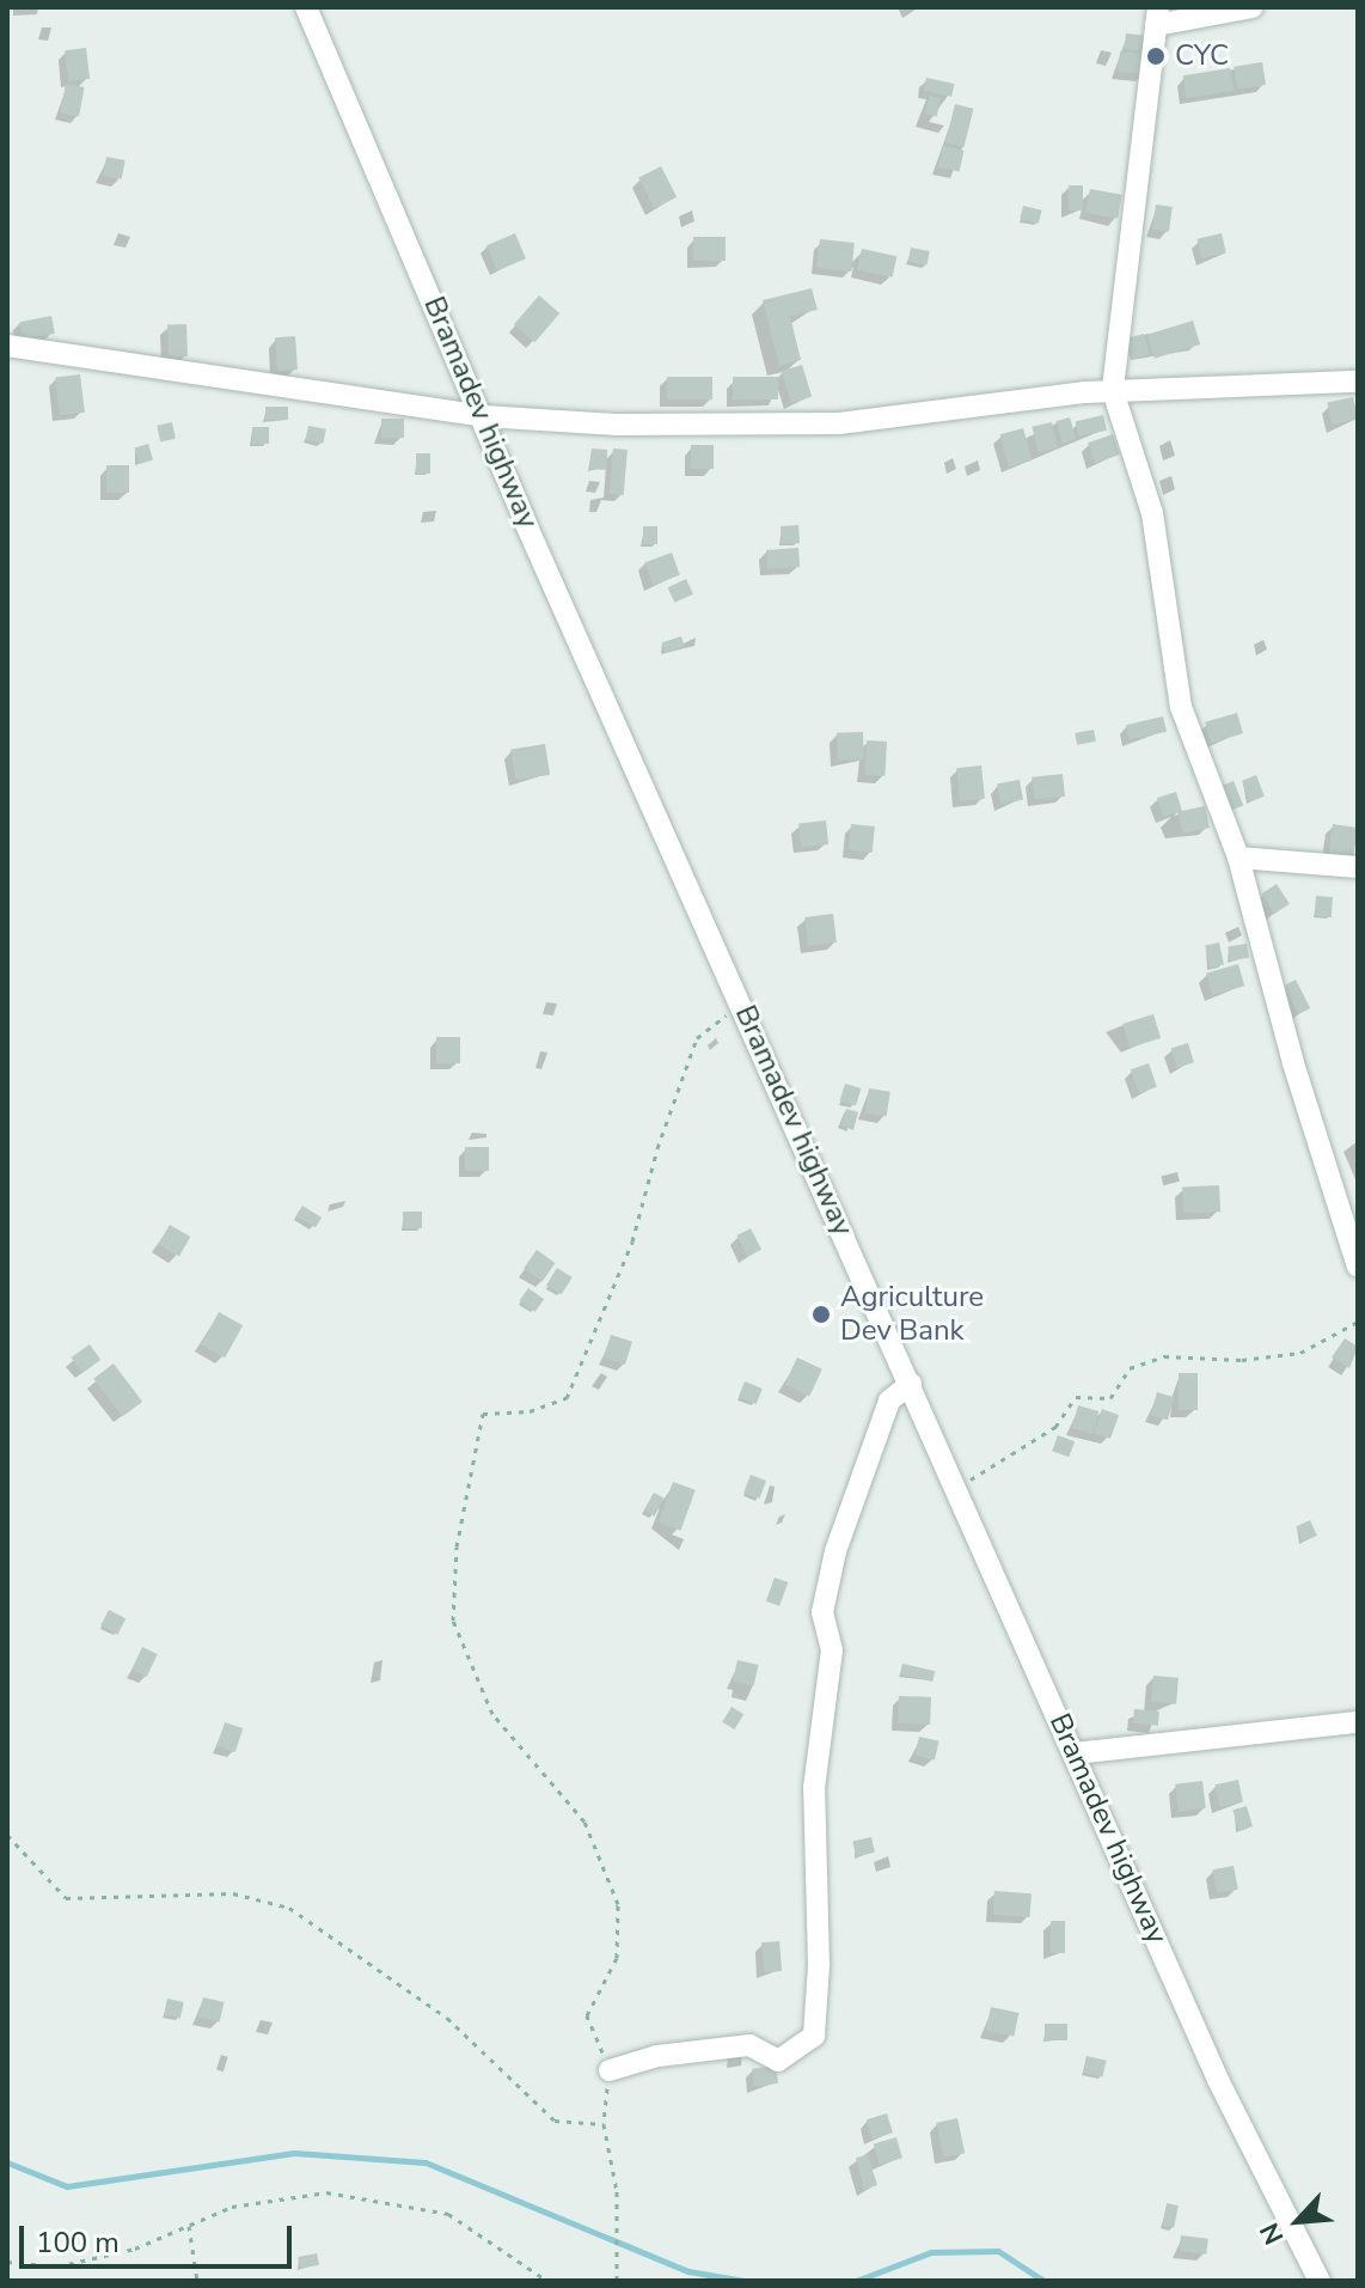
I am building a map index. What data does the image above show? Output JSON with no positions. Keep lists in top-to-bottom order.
{
  "streets": {
    "street": ["Bramadev highway"]
  },
  "places": ["CYC", "Agriculture Dev Bank"],
  "scale_bar": "100 m",
  "north": "bottom left"
}
